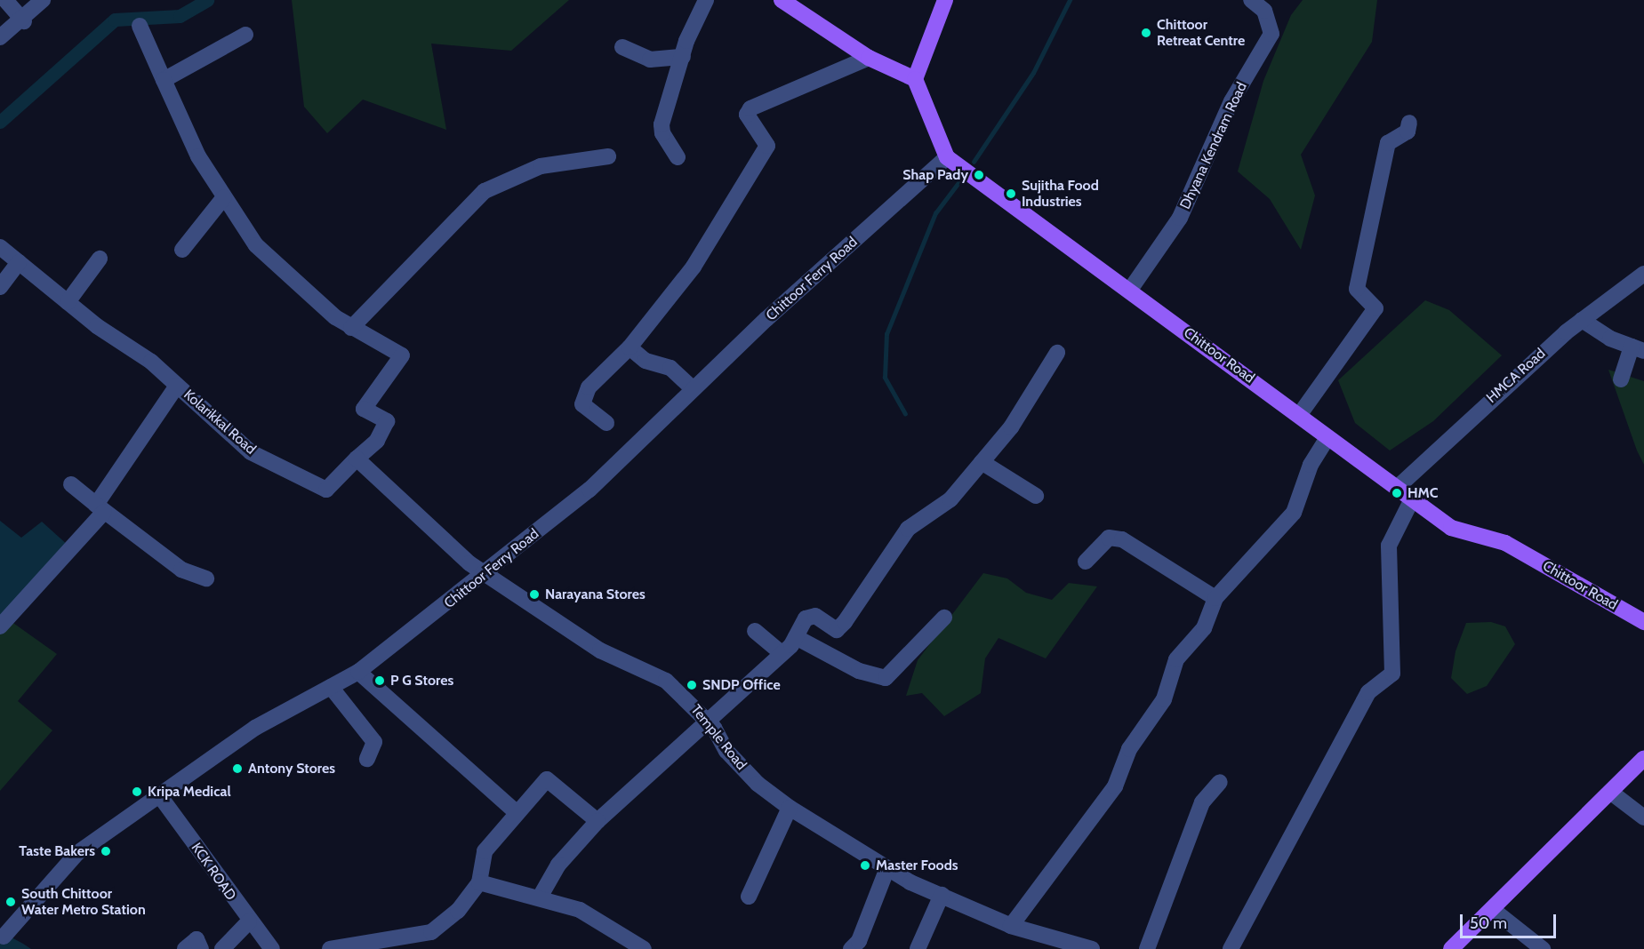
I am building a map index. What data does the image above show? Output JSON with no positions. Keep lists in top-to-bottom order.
{
  "streets": {
    "main road": ["Chittoor Road"],
    "street": [
      "Dhyana Kendram Road",
      "Chittoor Ferry Road",
      "HMCA Road",
      "Kolarikkal Road",
      "Temple Road",
      "KCK ROAD"
    ]
  },
  "crossings": [
    ["Dhyana Kendram Road", "Chittoor Road"],
    ["Chittoor Ferry Road", "Chittoor Road"],
    ["Chittoor Ferry Road", "Temple Road"],
    ["Chittoor Ferry Road", "KCK ROAD"],
    ["Chittoor Road", "HMCA Road"]
  ],
  "places": [
    "Chittoor Retreat Centre",
    "Shap Pady",
    "Sujitha Food Industries",
    "HMC",
    "Narayana Stores",
    "P G Stores",
    "SNDP Office",
    "Antony Stores",
    "Kripa Medical",
    "Taste Bakers",
    "Master Foods",
    "South Chittoor Water Metro Station"
  ],
  "scale_bar": "50 m"
}
